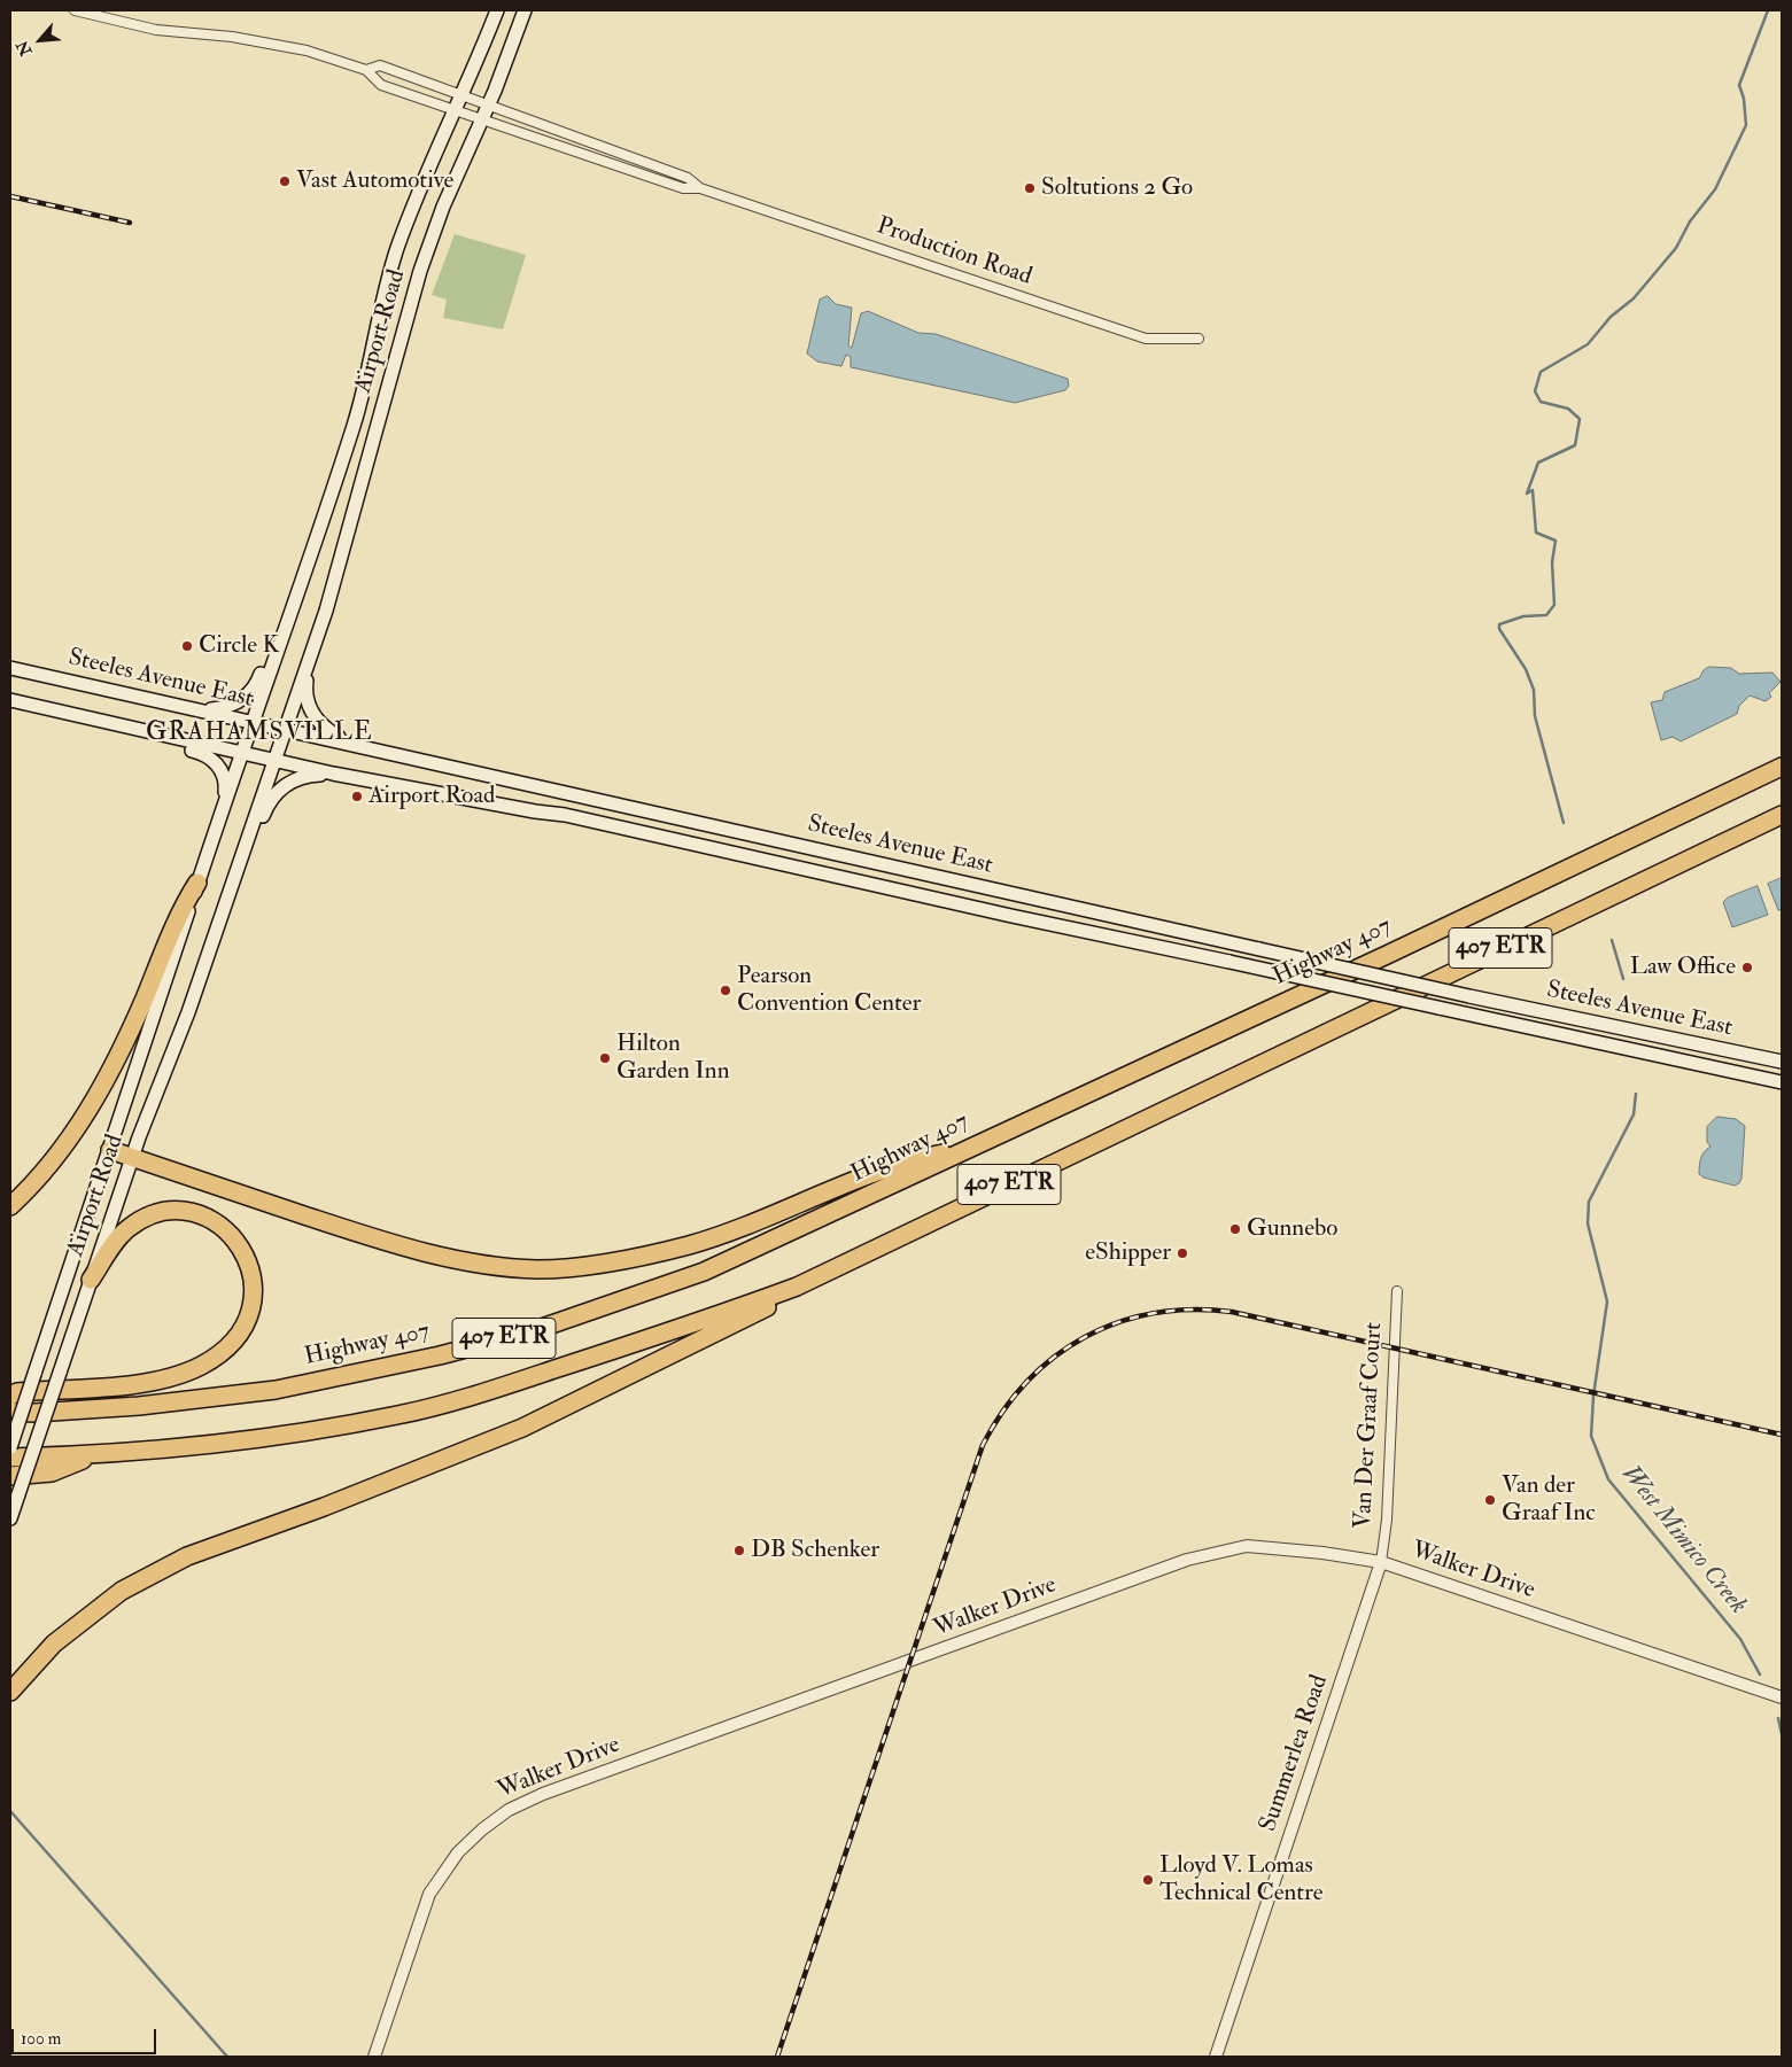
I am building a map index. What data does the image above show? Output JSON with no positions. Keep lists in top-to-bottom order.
{
  "streets": {
    "highway": ["407 ETR", "Highway 407"],
    "main road": ["Airport Road", "Steeles Avenue East"],
    "street": [
      "Production Road",
      "Van Der Graaf Court",
      "Walker Drive",
      "Summerlea Road"
    ]
  },
  "crossings": [
    ["Production Road", "Airport Road"],
    ["Airport Road", "Steeles Avenue East"],
    ["Van Der Graaf Court", "Walker Drive"],
    ["Van Der Graaf Court", "Summerlea Road"],
    ["Walker Drive", "Summerlea Road"]
  ],
  "districts": ["GRAHAMSVILLE"],
  "water": ["West Mimico Creek"],
  "places": [
    "Vast Automotive",
    "Soltutions 2 Go",
    "Circle K",
    "Airport Road",
    "Law Office",
    "Pearson Convention Center",
    "Hilton Garden Inn",
    "Gunnebo",
    "eShipper",
    "Van der Graaf Inc",
    "DB Schenker",
    "Lloyd V. Lomas Technical Centre"
  ],
  "scale_bar": "100 m",
  "north": "bottom left"
}
